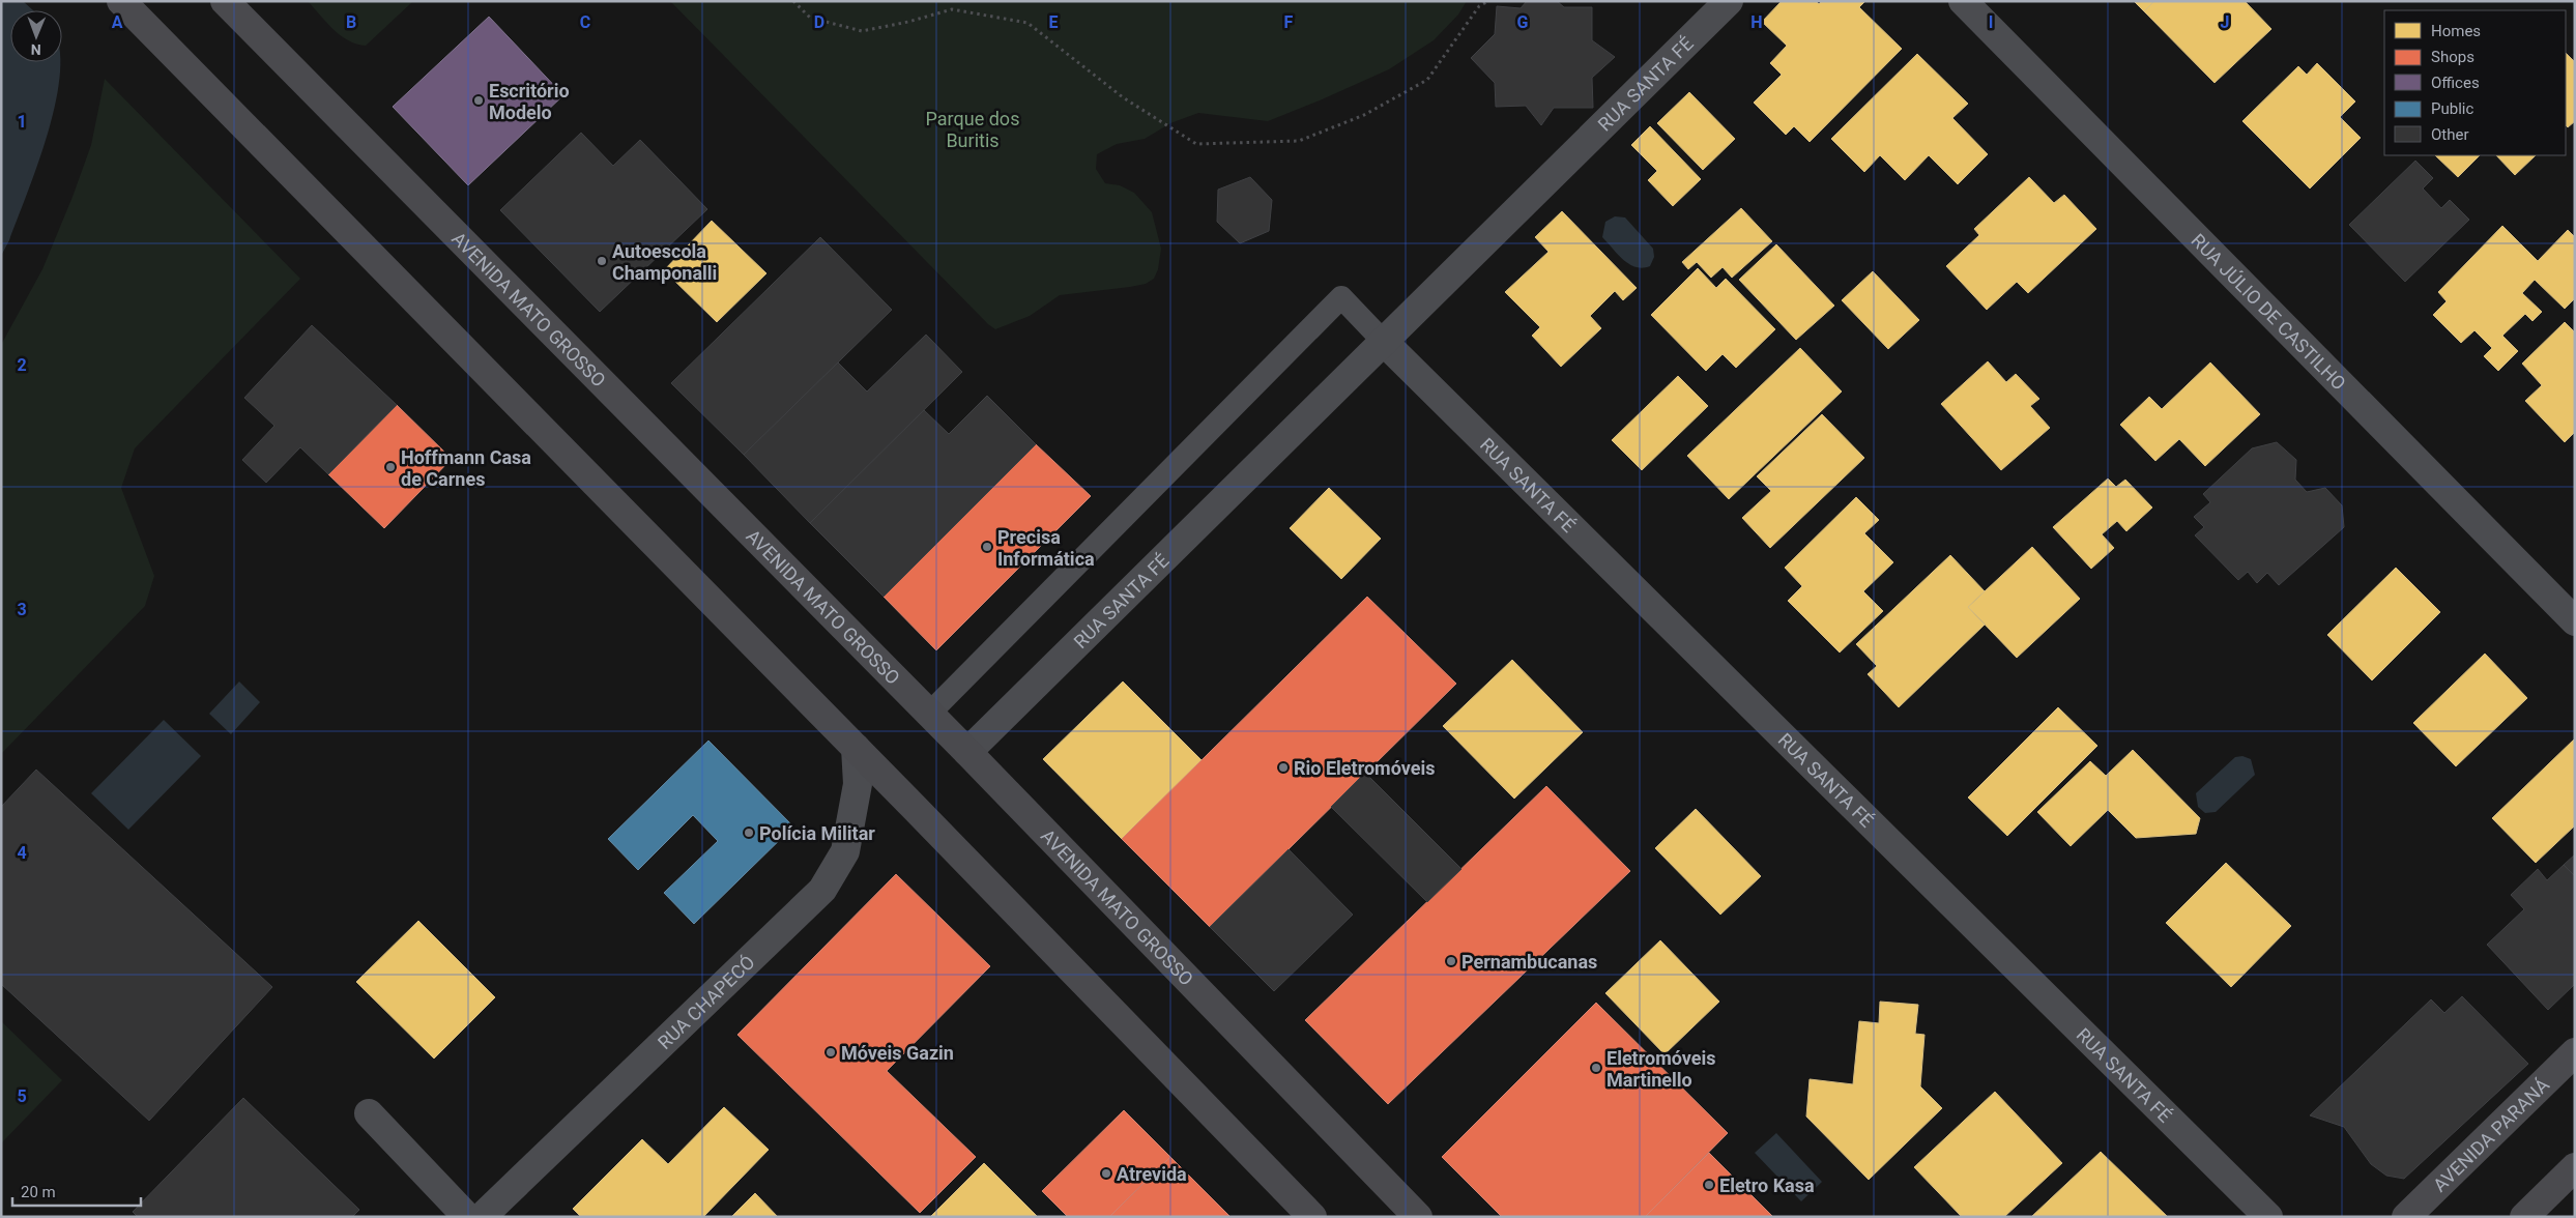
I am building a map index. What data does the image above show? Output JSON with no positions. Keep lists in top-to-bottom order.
{
  "streets": {
    "main road": ["AVENIDA MATO GROSSO", "AVENIDA PARANÁ"],
    "street": ["RUA SANTA FÉ", "RUA JÚLIO DE CASTILHO", "RUA CHAPECÓ"]
  },
  "crossings": [
    ["RUA SANTA FÉ", "AVENIDA MATO GROSSO"]
  ],
  "parks": ["Parque dos Buritis"],
  "places": [
    "Escritório Modelo",
    "Autoescola Champonalli",
    "Hoffmann Casa de Carnes",
    "Precisa Informática",
    "Rio Eletromóveis",
    "Polícia Militar",
    "Pernambucanas",
    "Móveis Gazin",
    "Eletromóveis Martinello",
    "Atrevida",
    "Eletro Kasa"
  ],
  "legend": [
    "Homes",
    "Shops",
    "Offices",
    "Public",
    "Other"
  ],
  "scale_bar": "20 m",
  "north": "bottom",
  "grid": {
    "columns": [
      "A",
      "B",
      "C",
      "D",
      "E",
      "F",
      "G",
      "H",
      "I",
      "J"
    ],
    "rows": [
      "1",
      "2",
      "3",
      "4",
      "5"
    ]
  }
}
